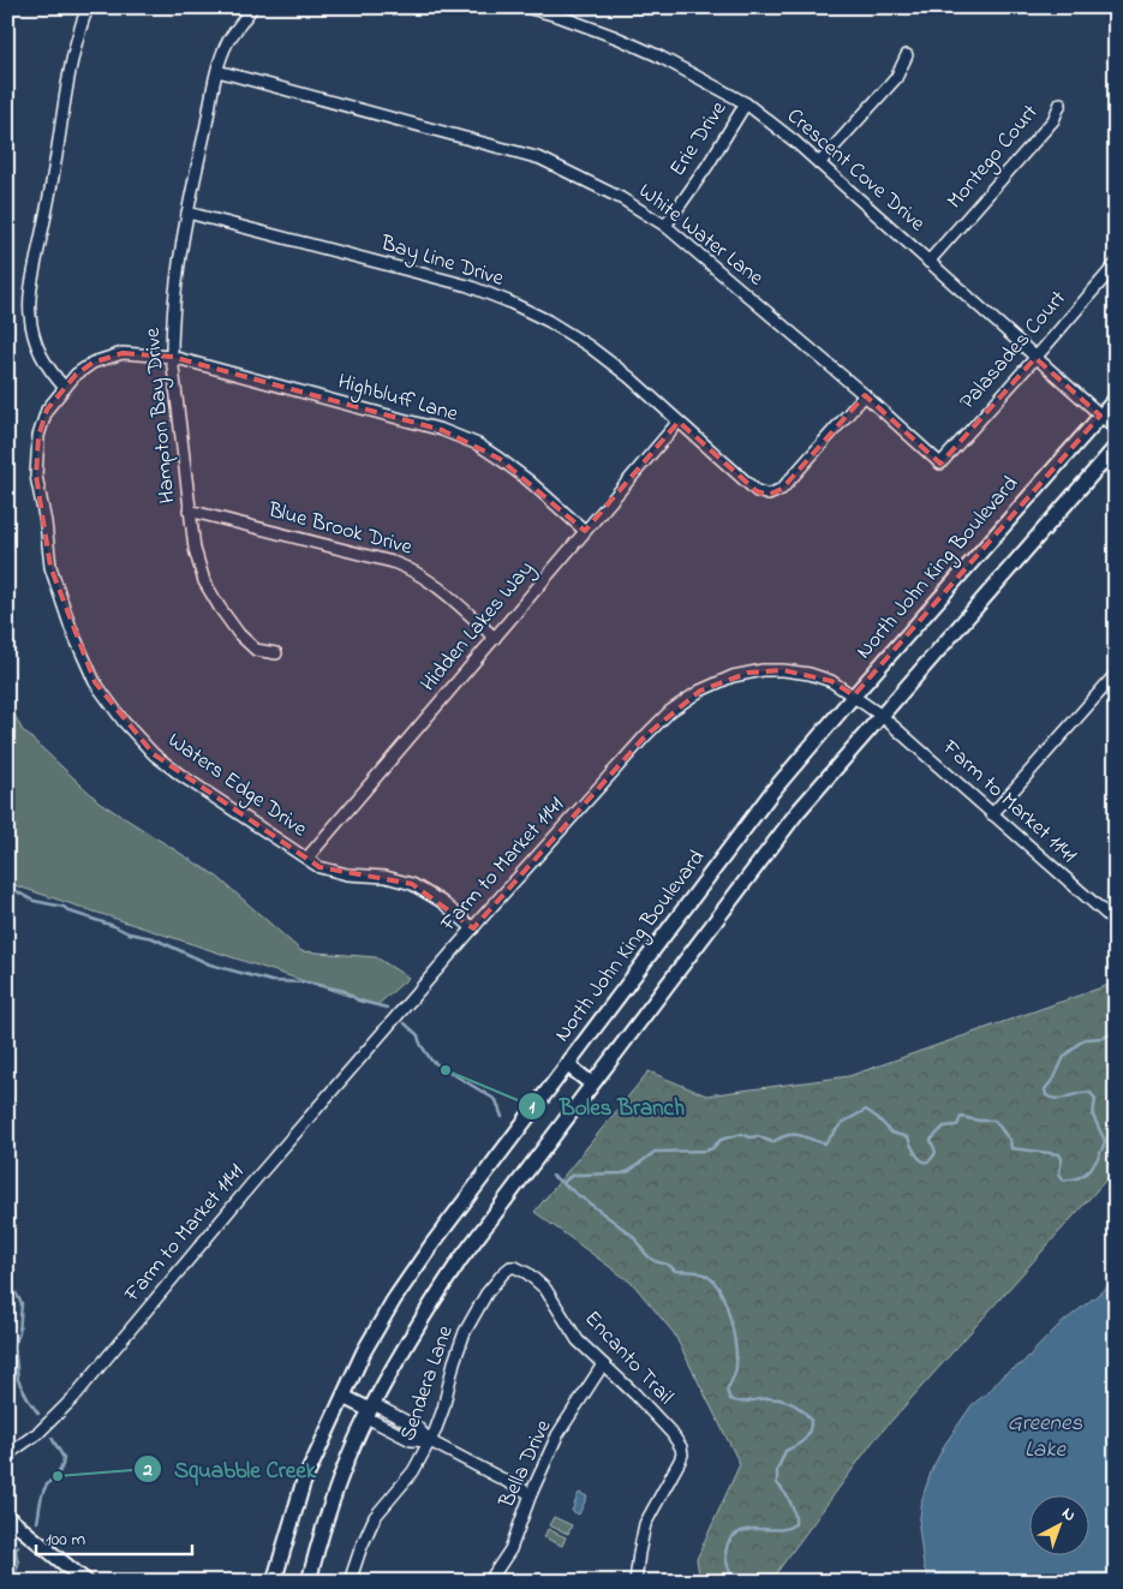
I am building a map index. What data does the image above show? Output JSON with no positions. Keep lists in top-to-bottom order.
{
  "streets": {
    "main road": ["North John King Boulevard"],
    "street": [
      "Erie Drive",
      "Montego Court",
      "Crescent Cove Drive",
      "White Water Lane",
      "Bay Line Drive",
      "Palasades Court",
      "Highbluff Lane",
      "Hampton Bay Drive",
      "Blue Brook Drive",
      "Hidden Lakes Way",
      "Waters Edge Drive",
      "Farm to Market 1141",
      "Encanto Trail",
      "Sendera Lane",
      "Bella Drive"
    ]
  },
  "crossings": [
    ["Erie Drive", "Crescent Cove Drive"],
    ["Erie Drive", "White Water Lane"],
    ["Montego Court", "Crescent Cove Drive"],
    ["Crescent Cove Drive", "Palasades Court"],
    ["Crescent Cove Drive", "North John King Boulevard"],
    ["White Water Lane", "Bay Line Drive"],
    ["White Water Lane", "Palasades Court"],
    ["White Water Lane", "Hampton Bay Drive"],
    ["Bay Line Drive", "Hampton Bay Drive"],
    ["Bay Line Drive", "Hidden Lakes Way"],
    ["Highbluff Lane", "Hampton Bay Drive"],
    ["Highbluff Lane", "Hidden Lakes Way"],
    ["Highbluff Lane", "Waters Edge Drive"],
    ["Hampton Bay Drive", "Blue Brook Drive"],
    ["Hampton Bay Drive", "Waters Edge Drive"],
    ["Blue Brook Drive", "Hidden Lakes Way"],
    ["North John King Boulevard", "Farm to Market 1141"],
    ["Hidden Lakes Way", "Waters Edge Drive"],
    ["Waters Edge Drive", "Farm to Market 1141"],
    ["Encanto Trail", "Sendera Lane"],
    ["Encanto Trail", "Bella Drive"]
  ],
  "water": ["Greenes Lake"],
  "places": ["Boles Branch", "Squabble Creek"],
  "scale_bar": "100 m",
  "north": "top right"
}
